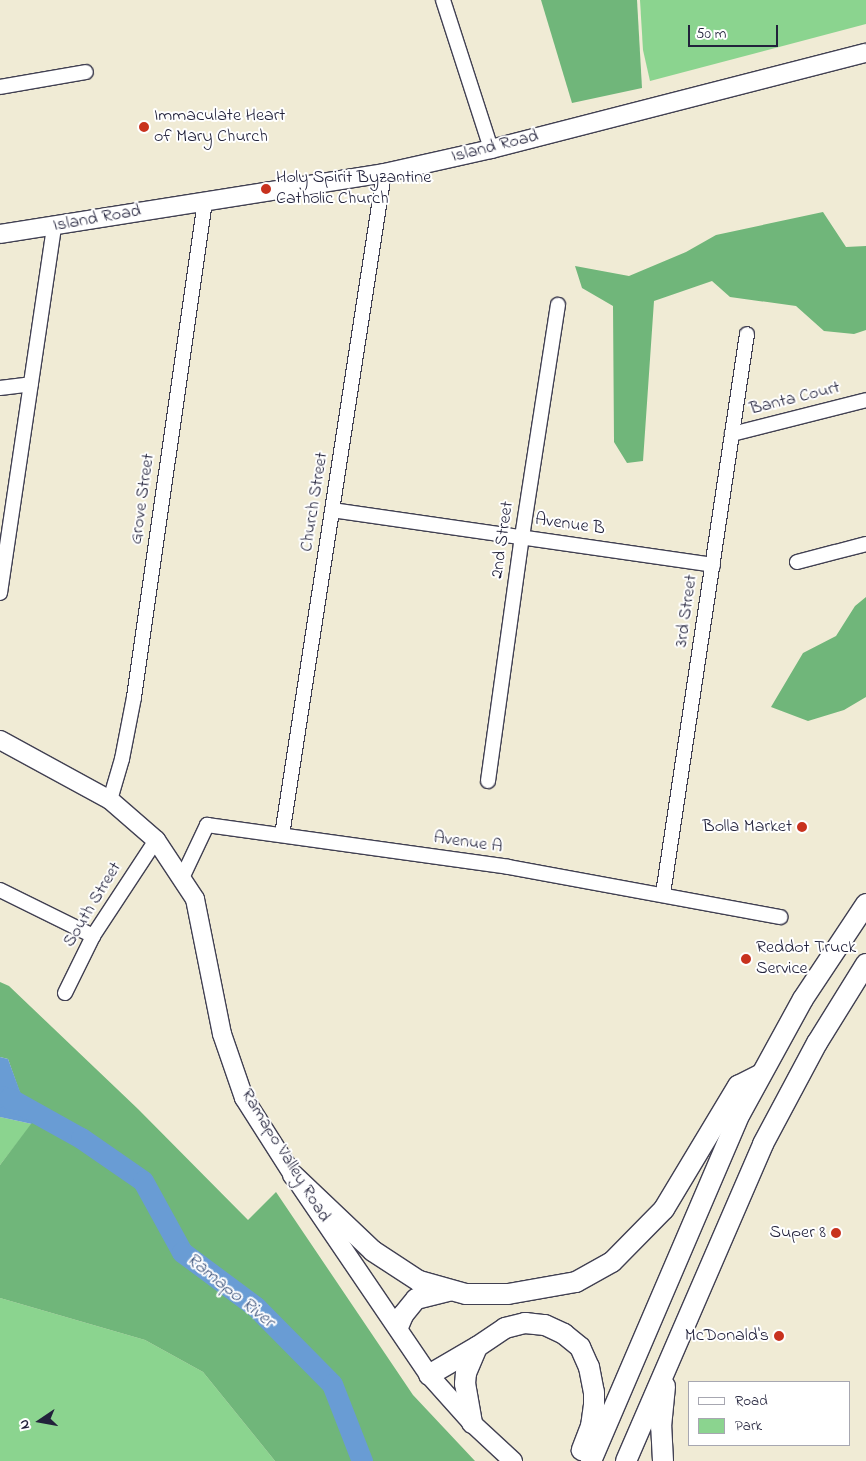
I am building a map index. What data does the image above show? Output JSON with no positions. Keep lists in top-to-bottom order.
{
  "streets": {
    "main road": ["Island Road", "Ramapo Valley Road"],
    "street": [
      "Banta Court",
      "Grove Street",
      "Church Street",
      "Avenue B",
      "2nd Street",
      "3rd Street",
      "Avenue A",
      "South Street"
    ]
  },
  "crossings": [
    ["Island Road", "Grove Street"],
    ["Island Road", "Church Street"],
    ["Banta Court", "3rd Street"],
    ["Grove Street", "Ramapo Valley Road"],
    ["Church Street", "Avenue B"],
    ["Church Street", "Avenue A"],
    ["Avenue B", "2nd Street"],
    ["Avenue B", "3rd Street"],
    ["3rd Street", "Avenue A"],
    ["Avenue A", "Ramapo Valley Road"],
    ["South Street", "Ramapo Valley Road"]
  ],
  "water": ["Ramapo River"],
  "places": [
    "Immaculate Heart of Mary Church",
    "Holy Spirit Byzantine Catholic Church",
    "Bolla Market",
    "Reddot Truck Service",
    "Super 8",
    "McDonald's"
  ],
  "legend": ["Road", "Park"],
  "scale_bar": "50 m",
  "north": "left"
}
